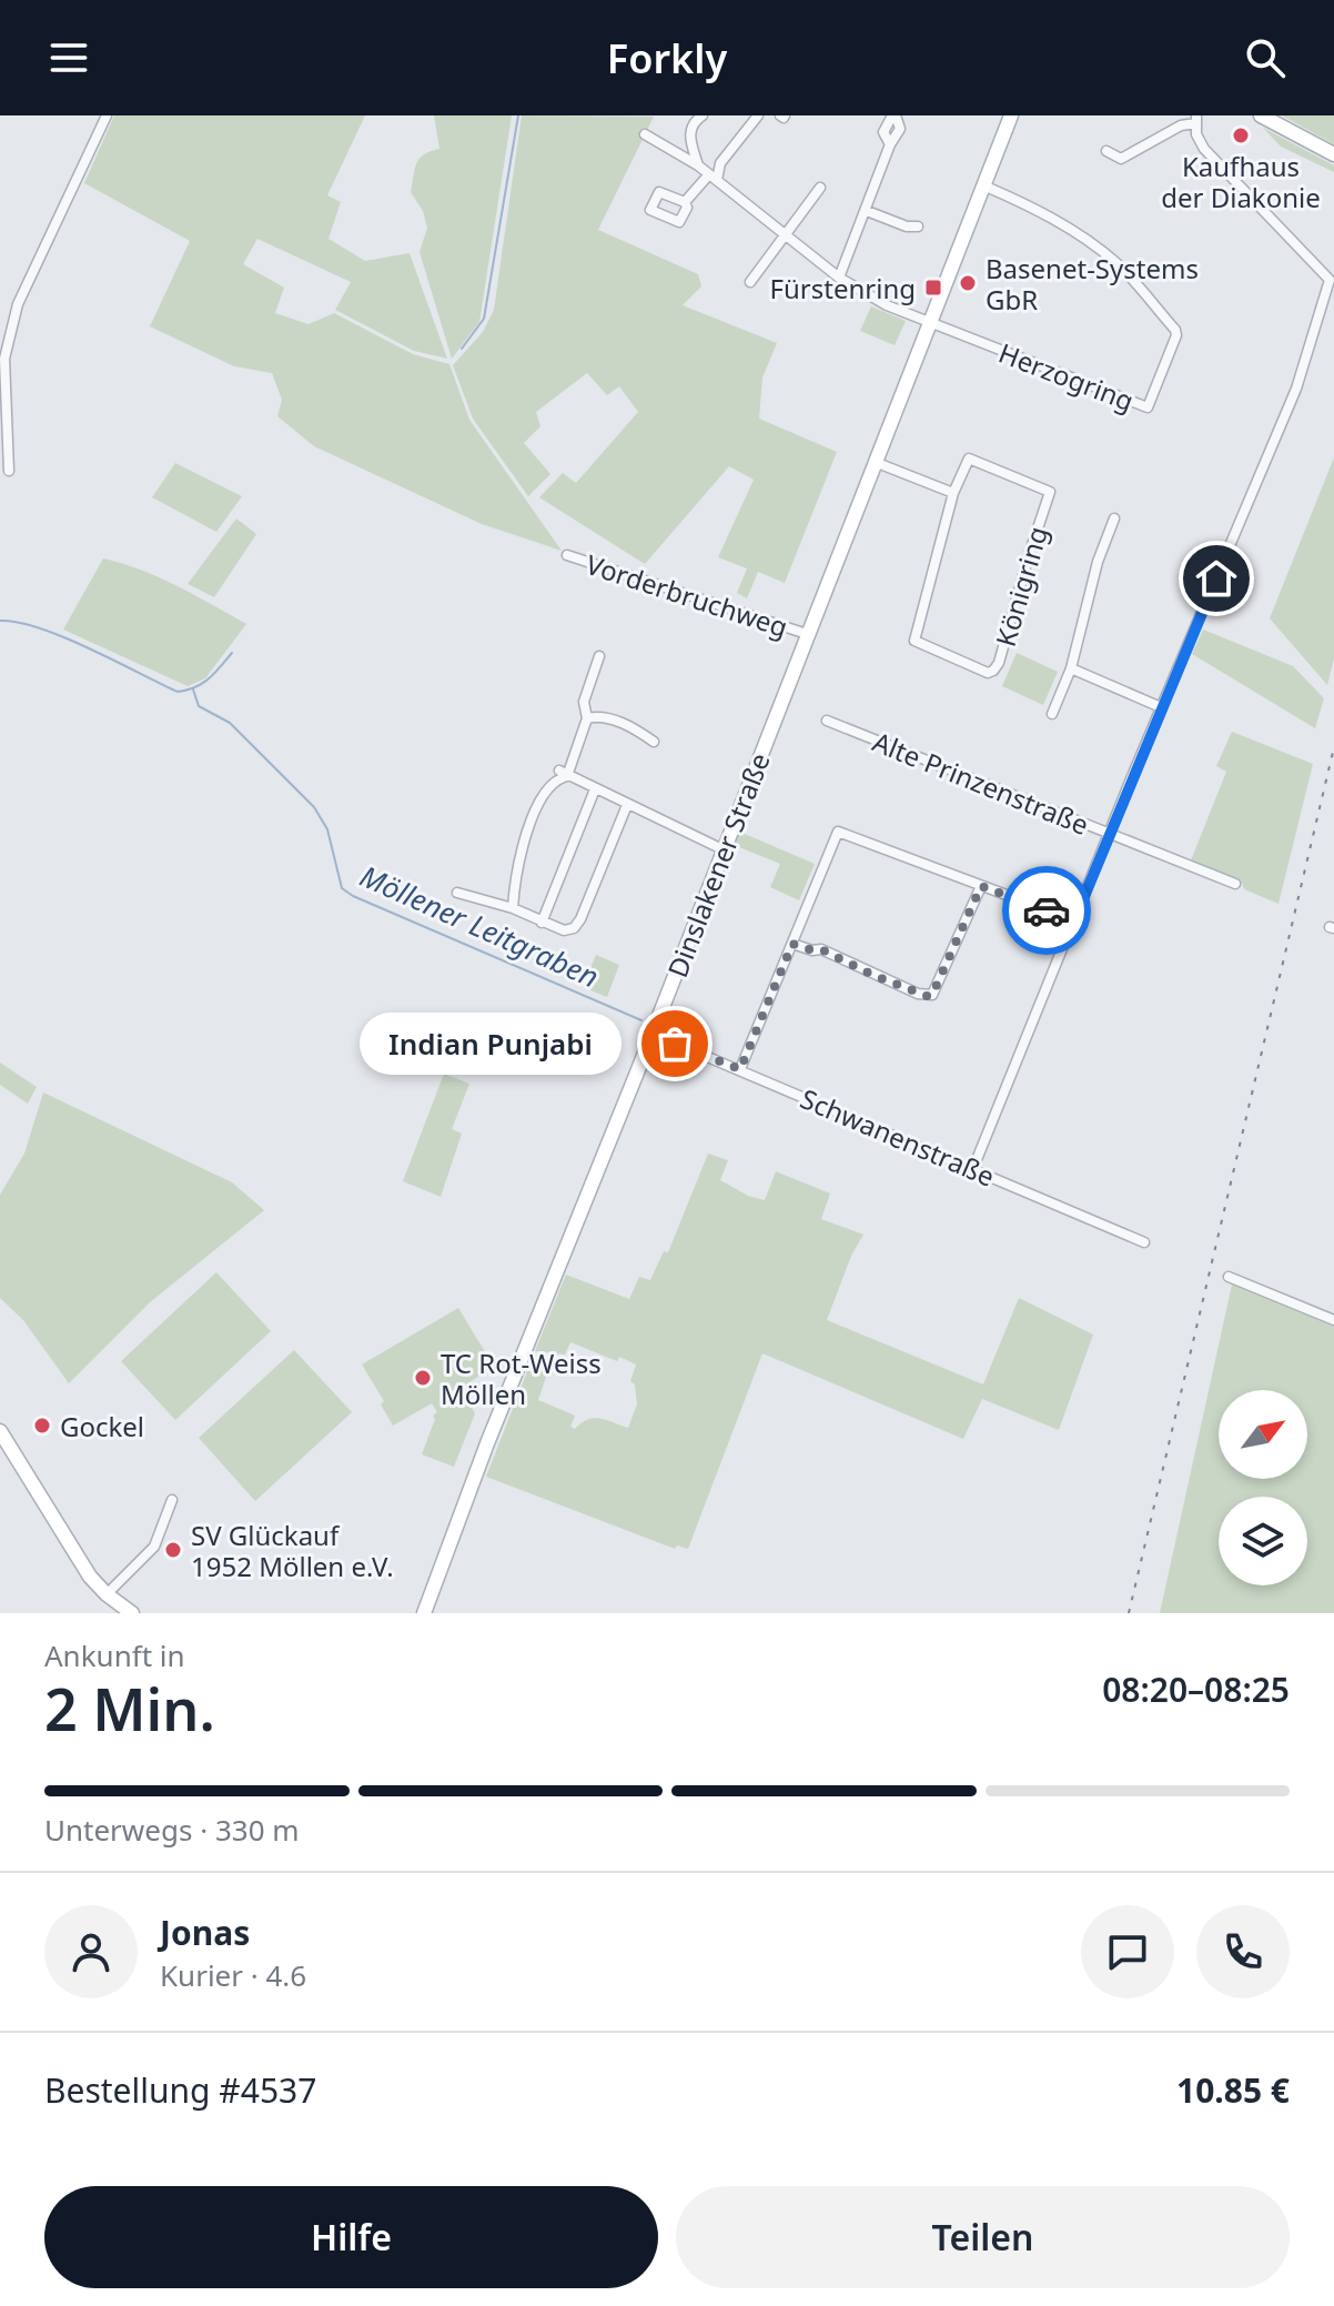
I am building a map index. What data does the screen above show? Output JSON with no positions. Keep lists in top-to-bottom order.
{
  "streets": {
    "main road": ["Dinslakener Straße"],
    "street": [
      "Herzogring",
      "Königring",
      "Vorderbruchweg",
      "Alte Prinzenstraße",
      "Schwanenstraße"
    ]
  },
  "crossings": [
    ["Herzogring", "Dinslakener Straße"],
    ["Vorderbruchweg", "Dinslakener Straße"],
    ["Dinslakener Straße", "Schwanenstraße"]
  ],
  "water": ["Möllener Leitgraben"],
  "places": {
    "other": [
      "Kaufhaus der Diakonie",
      "Basenet-Systems GbR",
      "Indian Punjabi",
      "TC Rot-Weiss Möllen",
      "Gockel",
      "SV Glückauf 1952 Möllen e.V."
    ],
    "transit": ["Fürstenring"]
  },
  "north": "top right",
  "page": {
    "header": "Forkly",
    "bubble": "Indian Punjabi",
    "heading": ["2 Min.", "Ankunft in", "08:20–08:25"],
    "panel": [
      "Jonas",
      "Kurier · 4.6",
      "Bestellung #4537",
      "10.85 €"
    ],
    "bar": "Unterwegs · 330 m",
    "buttons": ["Hilfe", "Teilen"]
  }
}
